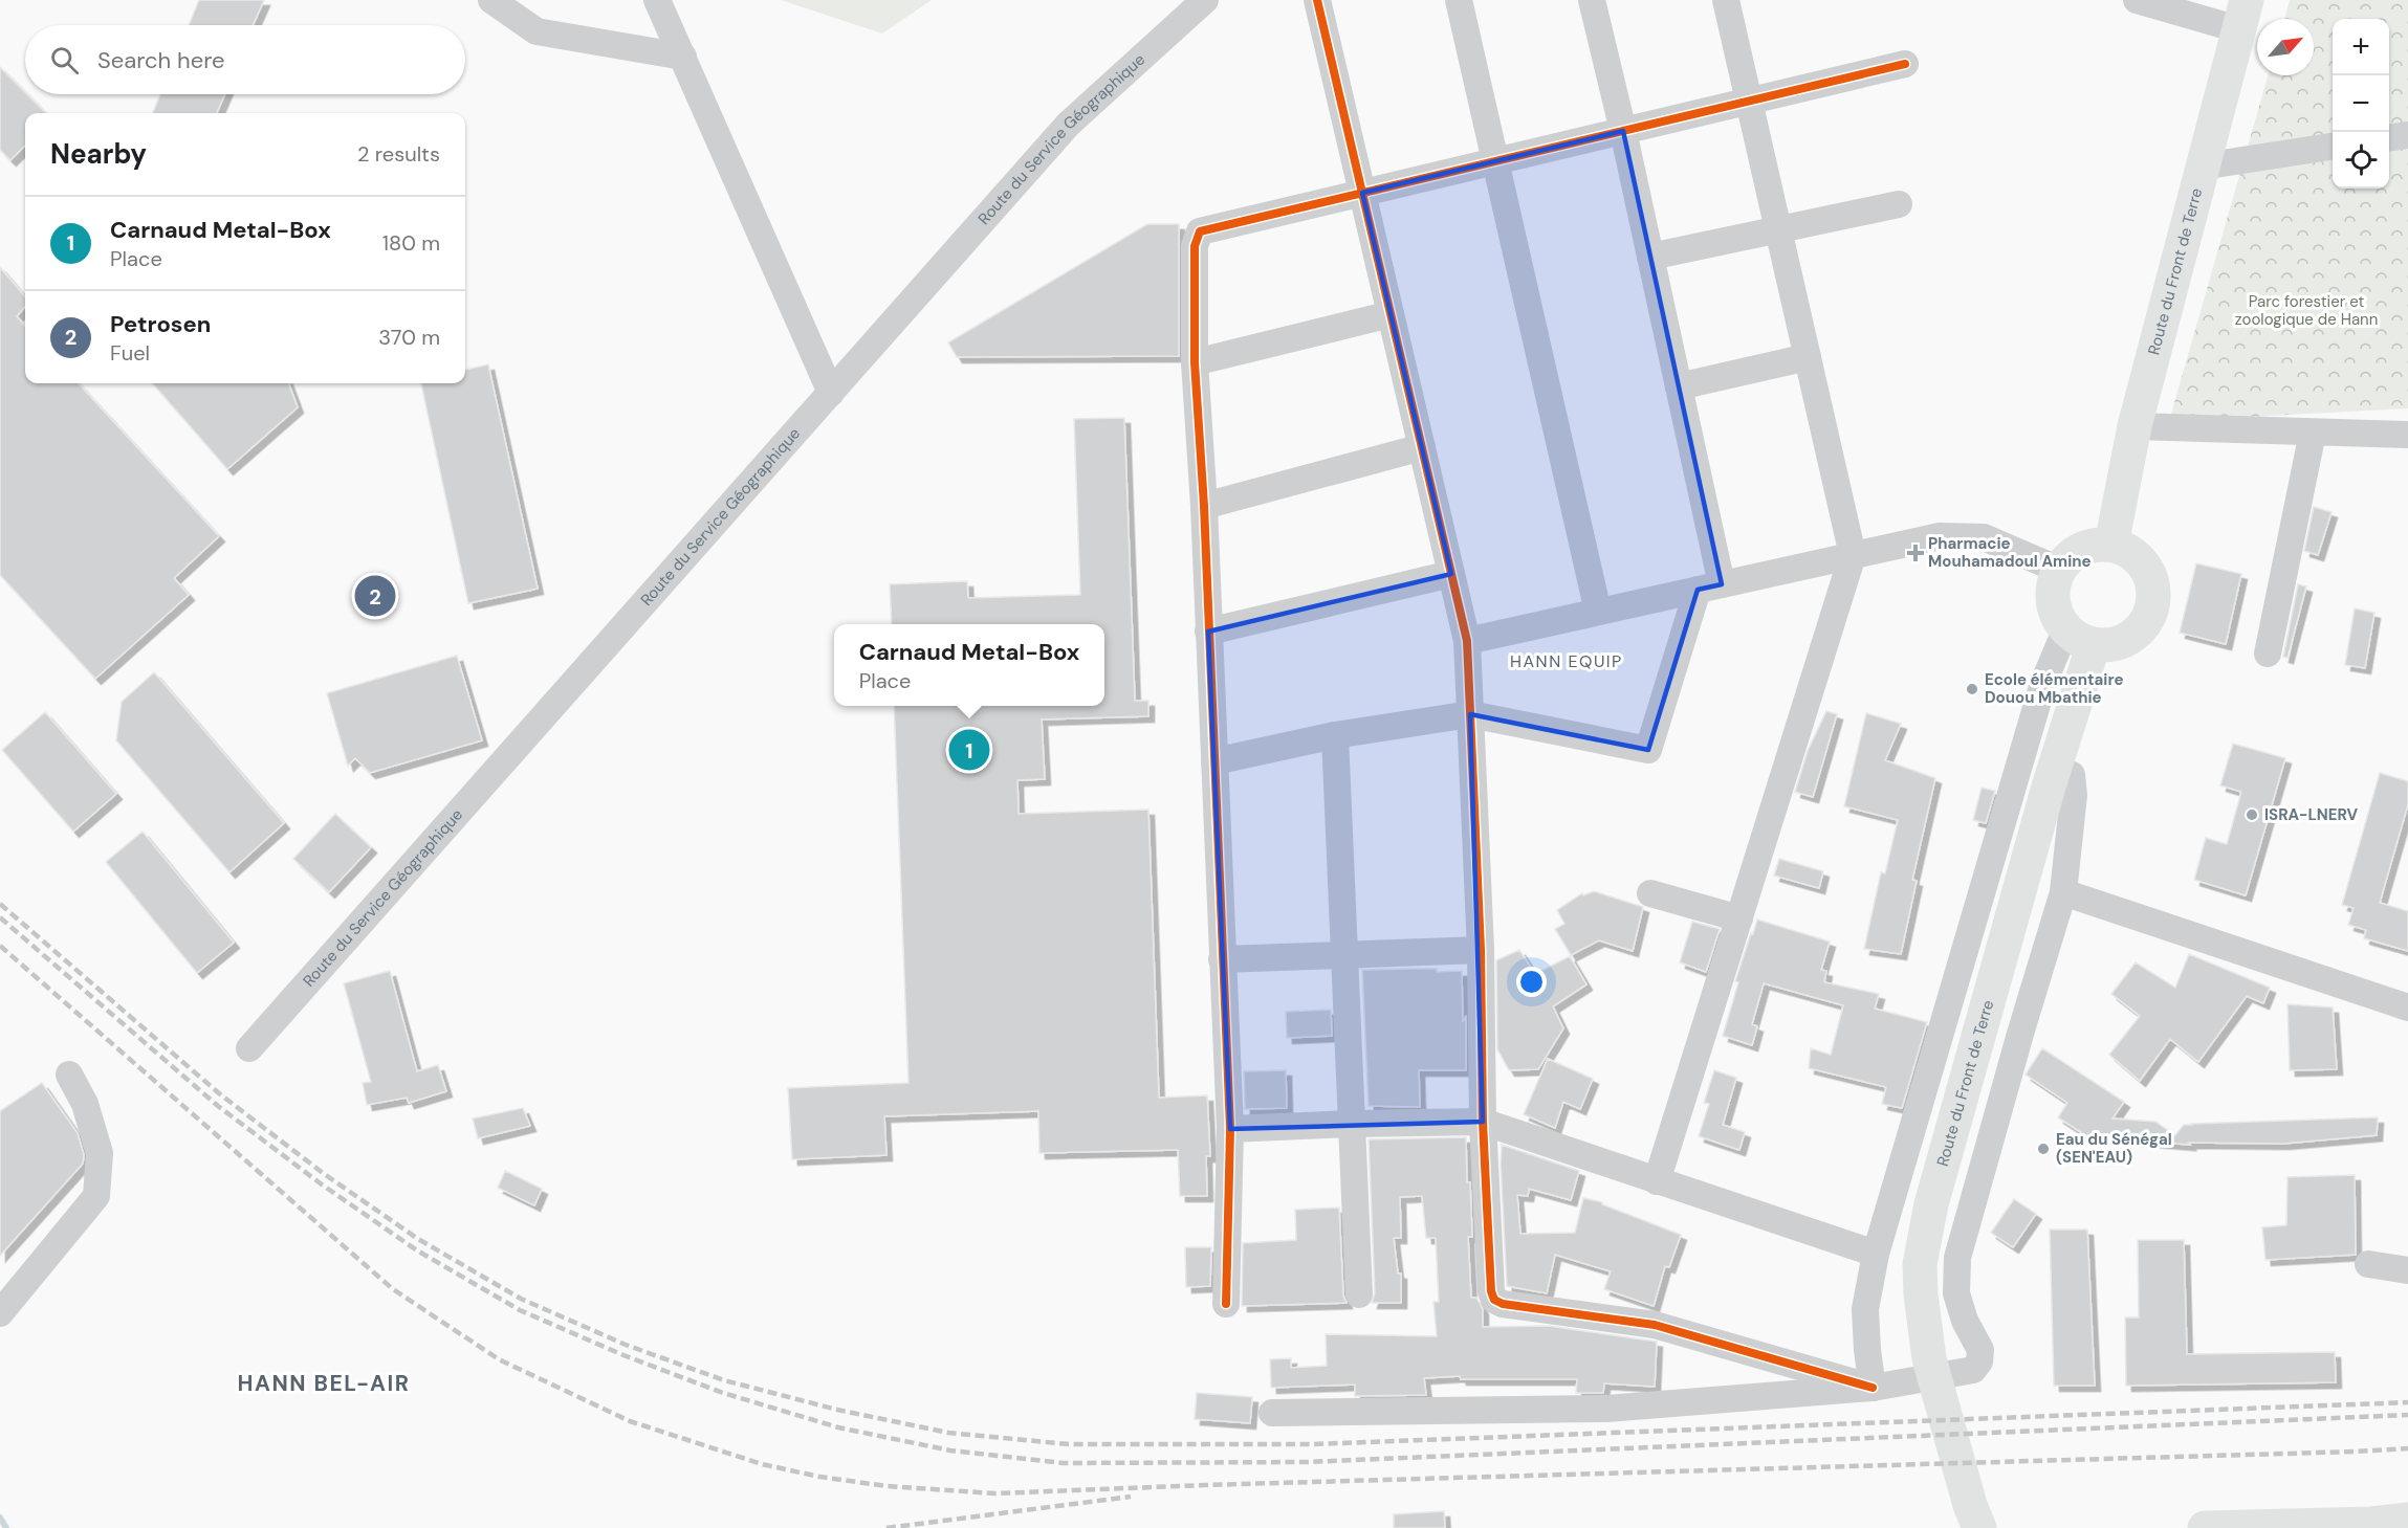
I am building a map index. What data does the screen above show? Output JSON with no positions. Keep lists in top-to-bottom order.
{
  "streets": {
    "main road": ["Route du Front de Terre"],
    "street": ["Route du Service Géographique"]
  },
  "districts": ["HANN EQUIP", "HANN BEL-AIR"],
  "parks": ["Parc forestier et zoologique de Hann"],
  "places": {
    "health": ["Pharmacie Mouhamadoul Amine"],
    "other": ["Ecole élémentaire Douou Mbathie", "ISRA-LNERV", "Eau du Sénégal (SEN'EAU)"]
  },
  "north": "top right",
  "page": {
    "map_buttons": ["+", "−"],
    "search": "Search here",
    "heading": ["Nearby", "2 results"],
    "list": [
      {
        "mark": "1",
        "name": "Carnaud Metal-Box",
        "note": "Place",
        "value": "180 m"
      },
      {
        "mark": "2",
        "name": "Petrosen",
        "note": "Fuel",
        "value": "370 m"
      }
    ],
    "pins": ["2", "1"],
    "popup": ["Carnaud Metal-Box", "Place"]
  }
}
